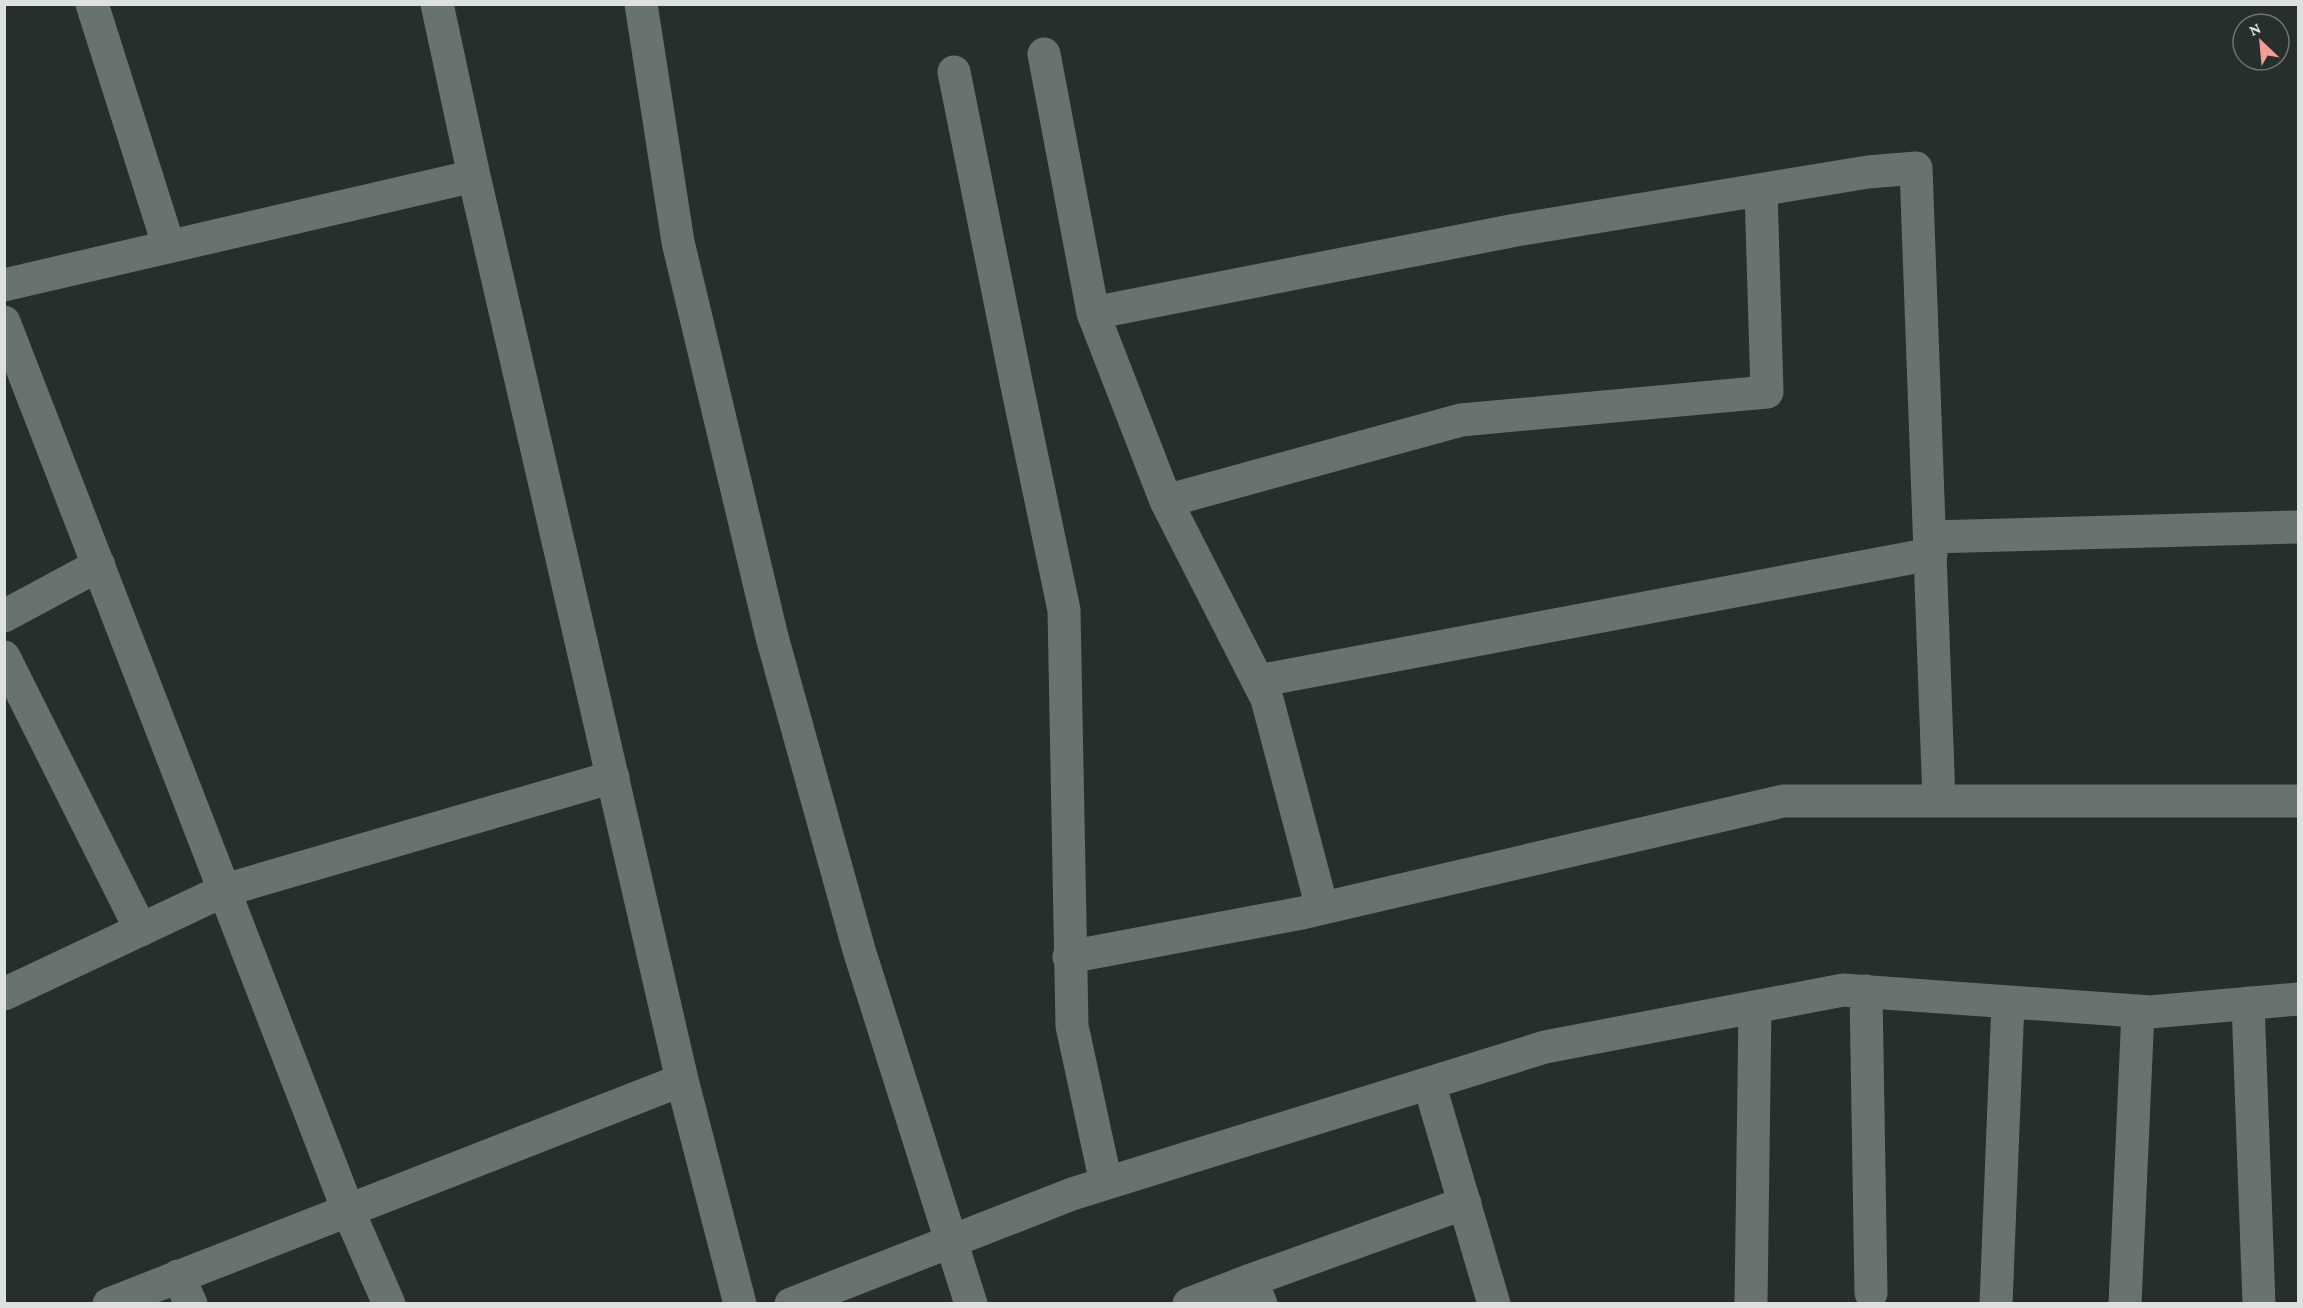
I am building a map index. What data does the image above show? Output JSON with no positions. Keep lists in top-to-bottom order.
{
  "north": "top left"
}
